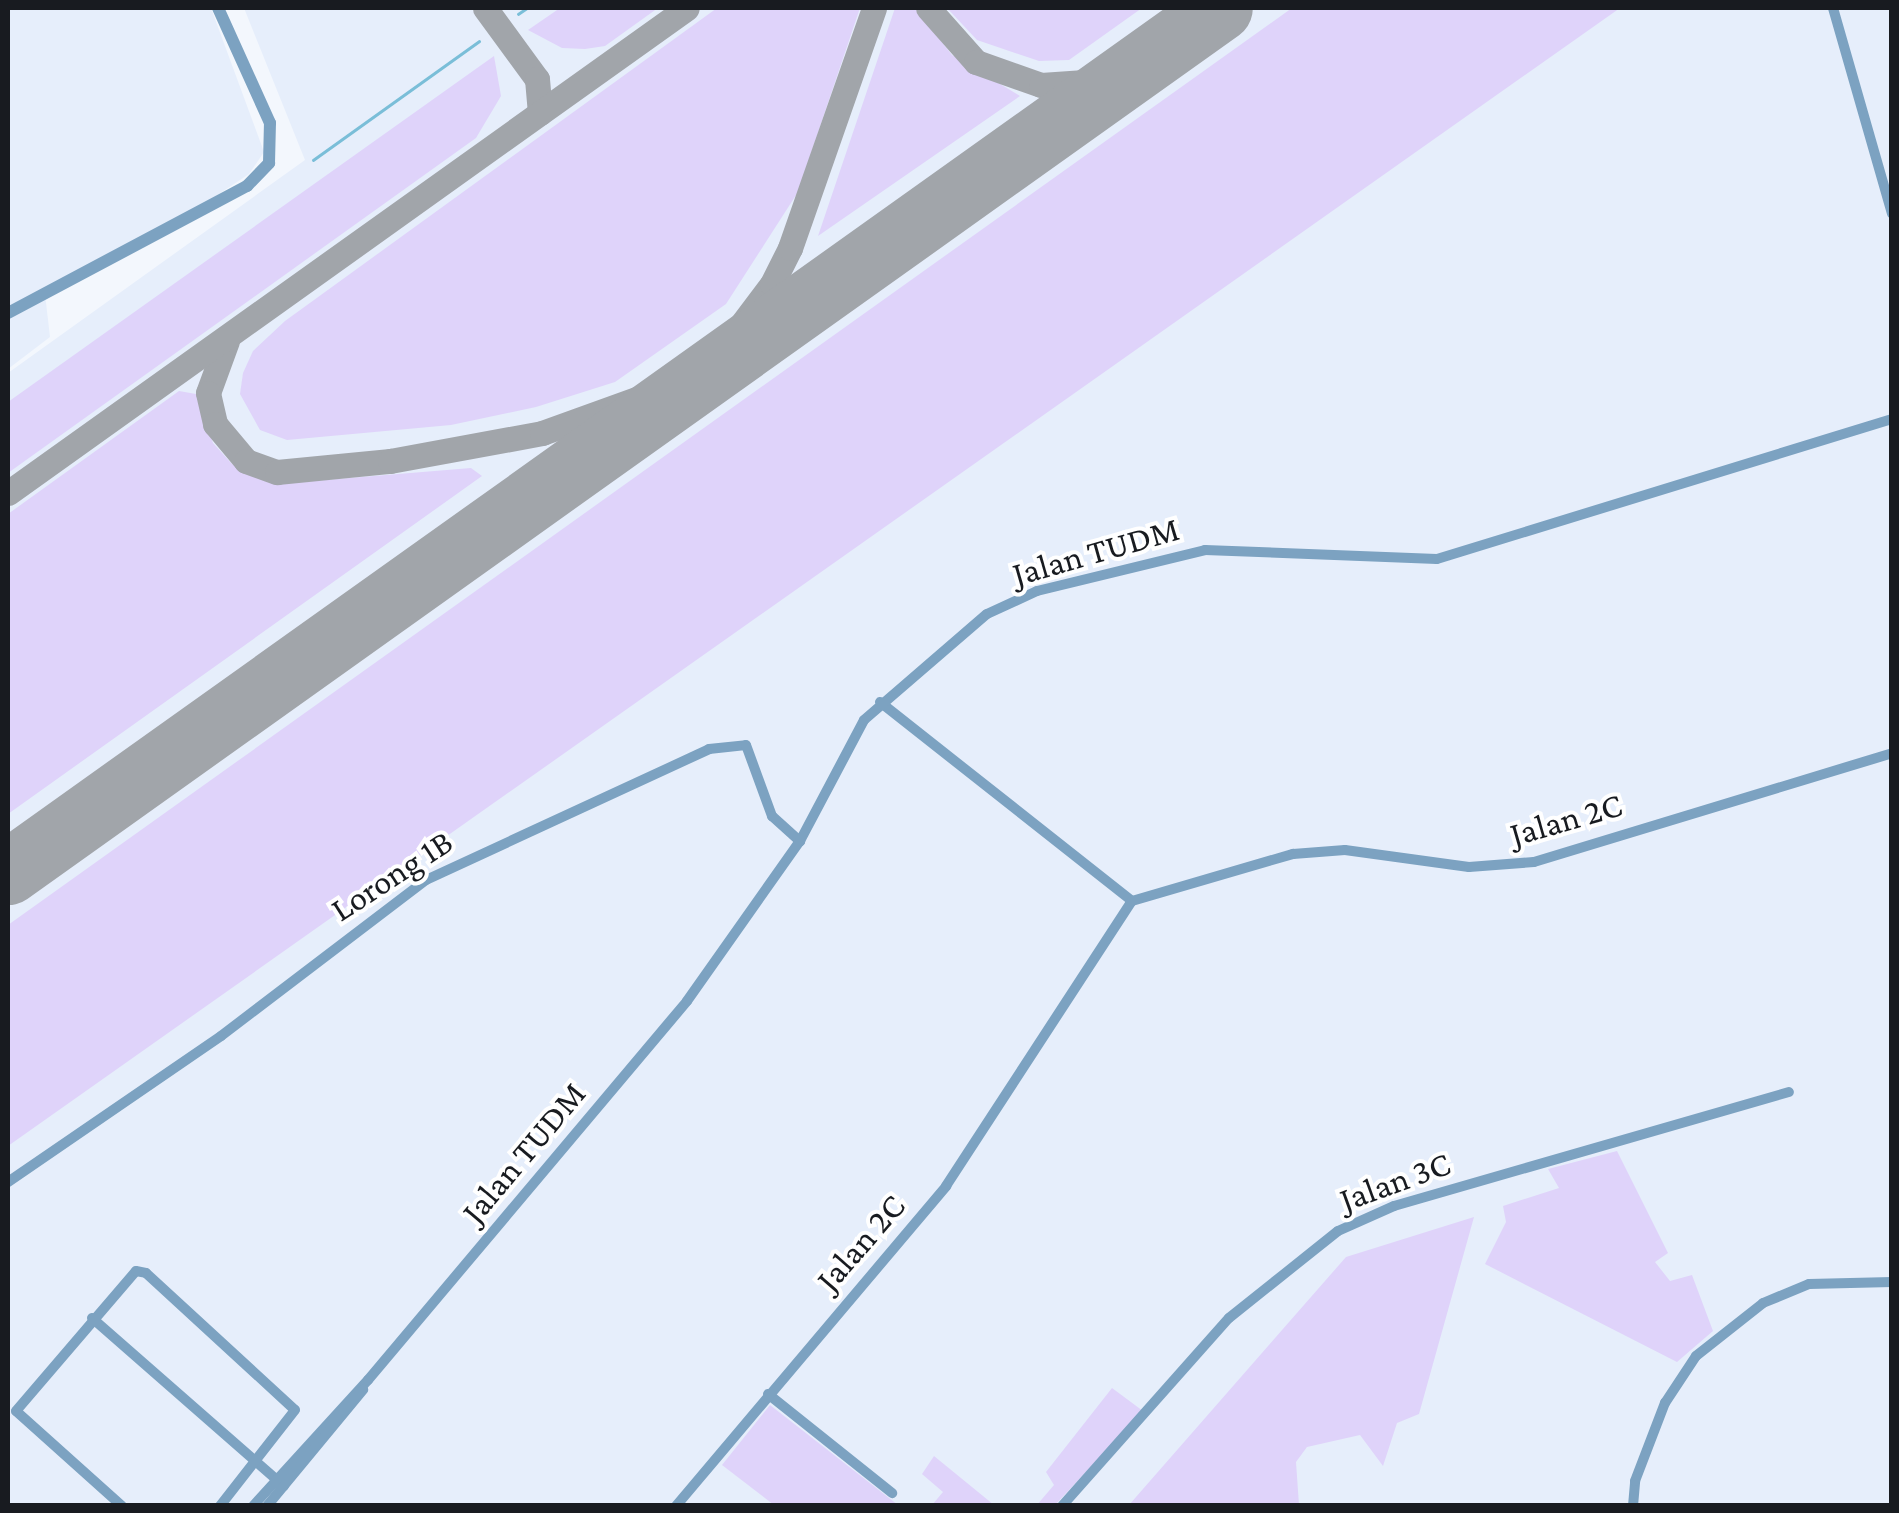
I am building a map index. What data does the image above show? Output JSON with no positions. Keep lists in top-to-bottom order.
{
  "streets": {
    "street": [
      "Jalan TUDM",
      "Jalan 2C",
      "Lorong 1B",
      "Jalan 3C"
    ]
  },
  "crossings": [
    ["Jalan TUDM", "Lorong 1B"]
  ]
}
